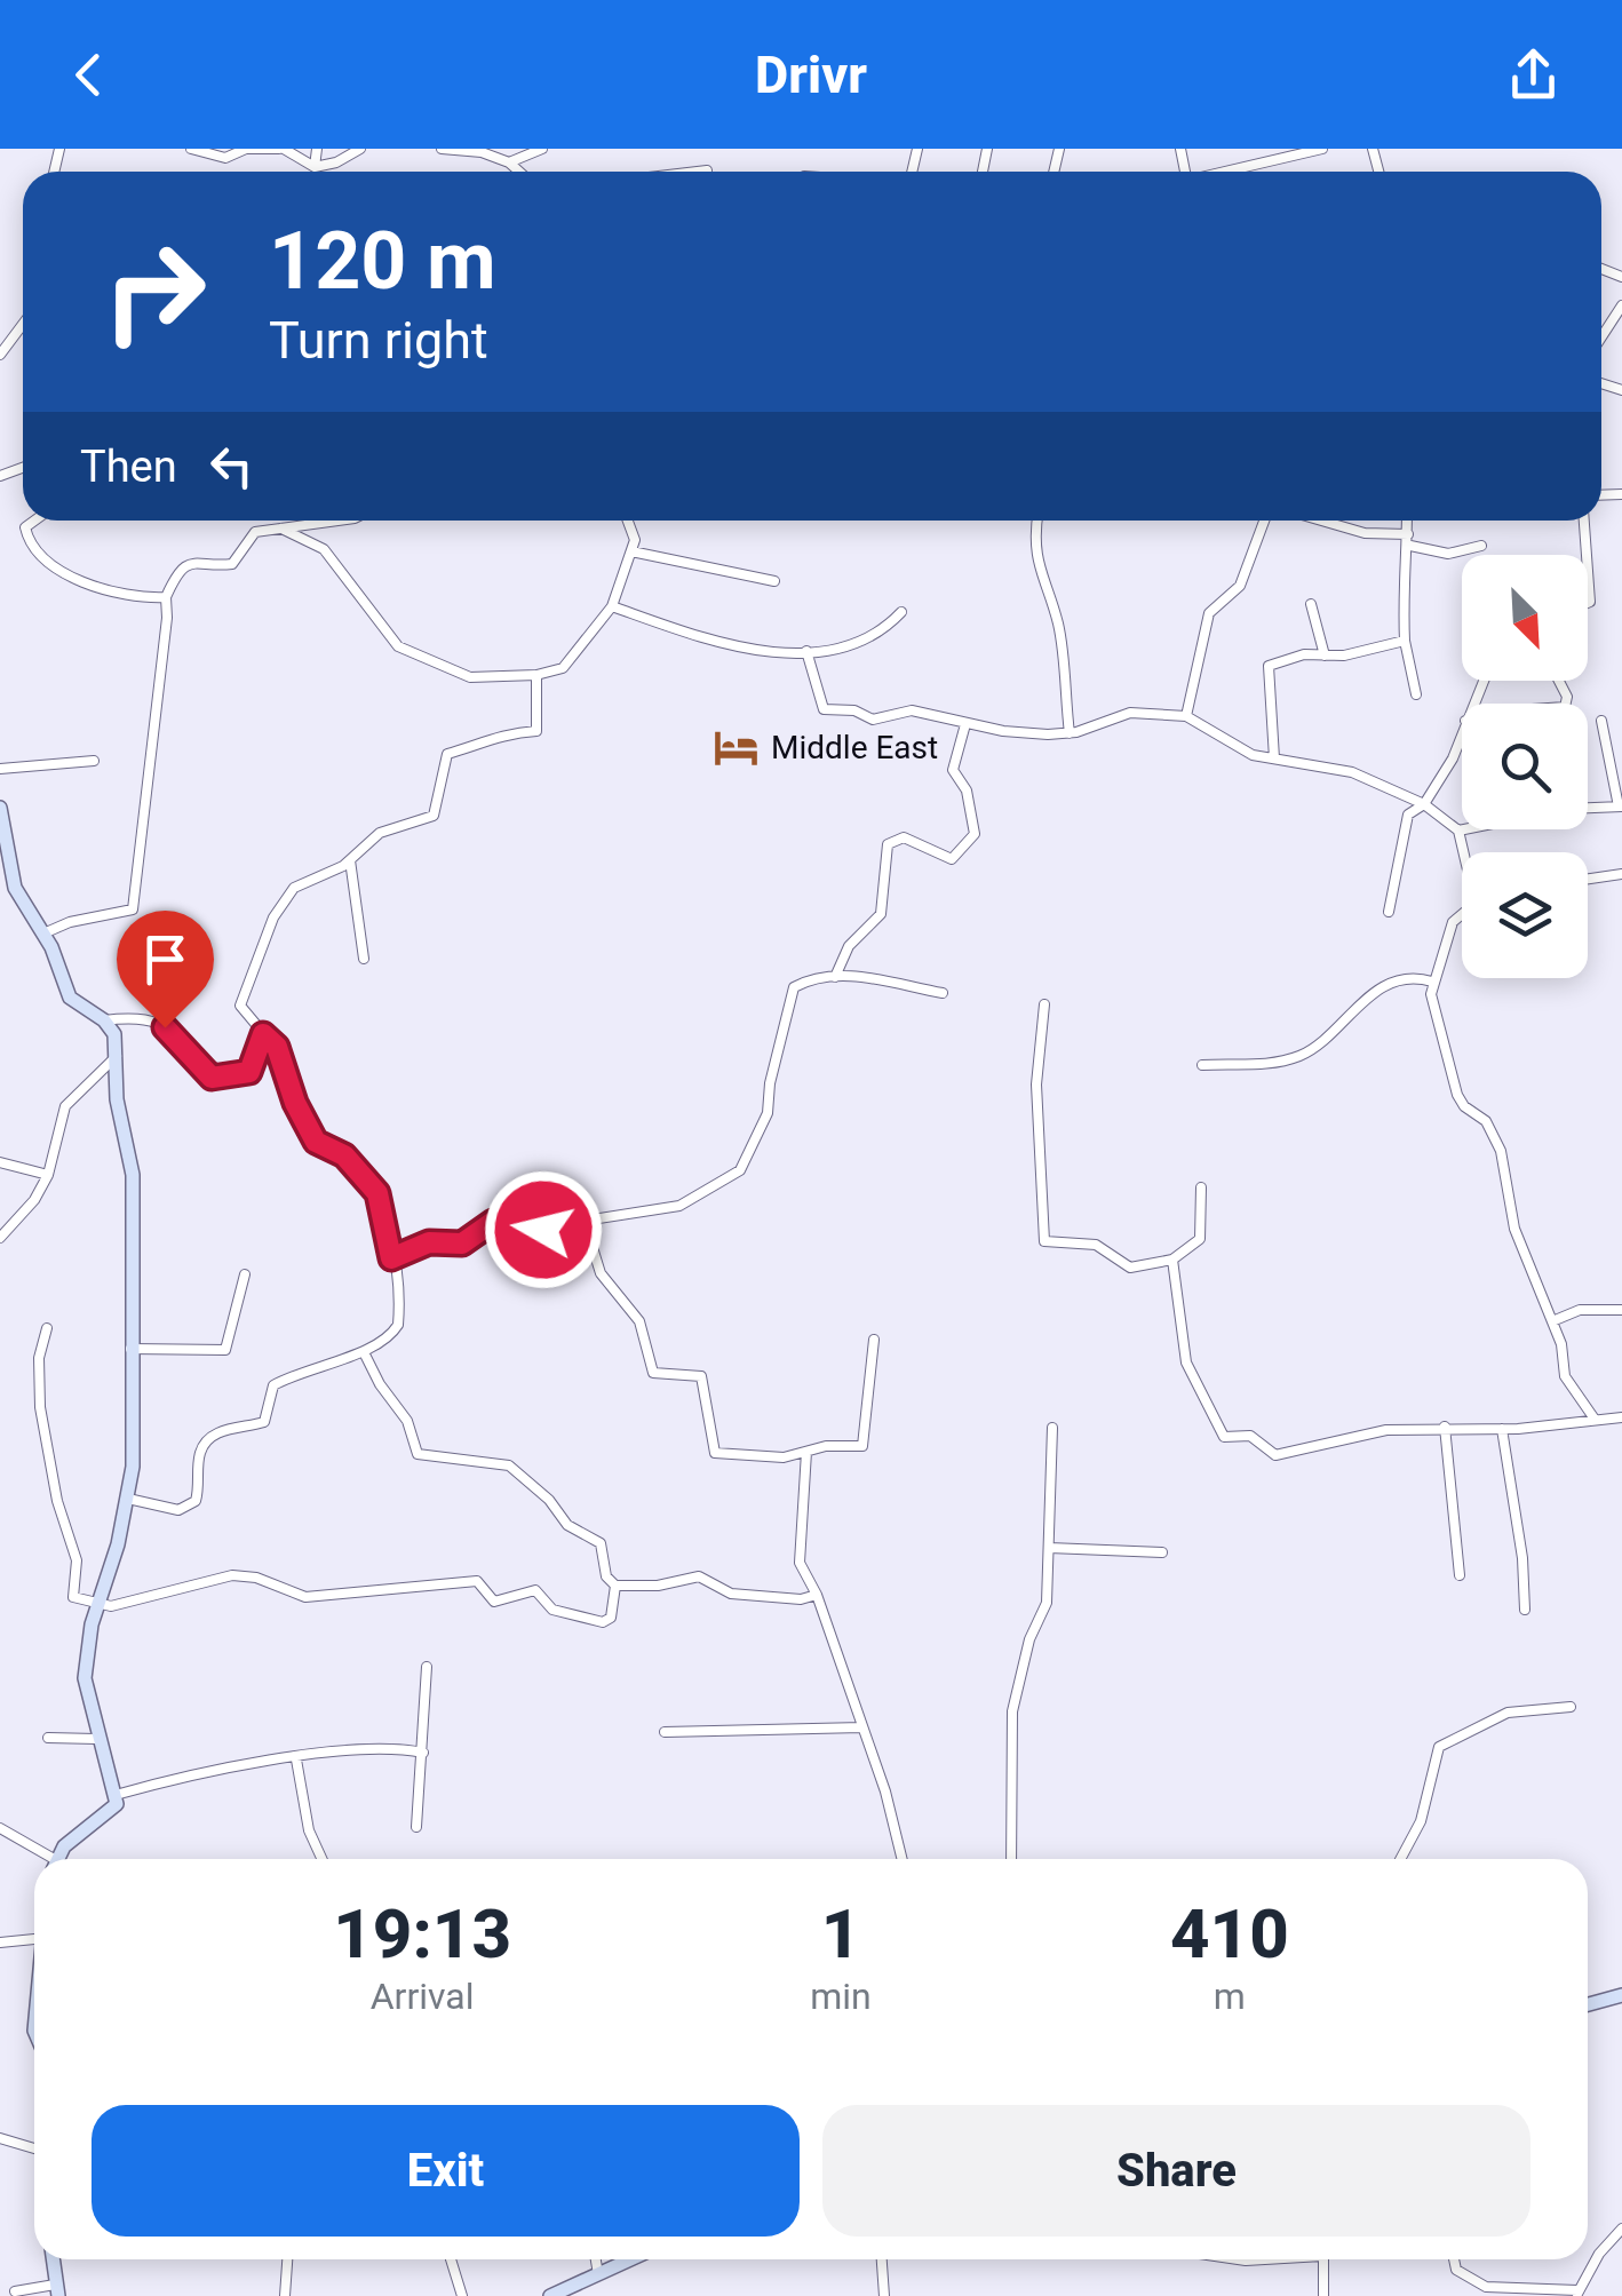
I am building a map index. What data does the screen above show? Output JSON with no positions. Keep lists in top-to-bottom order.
{
  "places": {
    "hotel": ["Middle East"]
  },
  "north": "bottom right",
  "page": {
    "header": "Drivr",
    "turn": ["120 m", "Turn right"],
    "then": "Then",
    "eta": [
      "19:13",
      "Arrival",
      "1",
      "min",
      "410",
      "m"
    ],
    "buttons": ["Exit", "Share"]
  }
}
